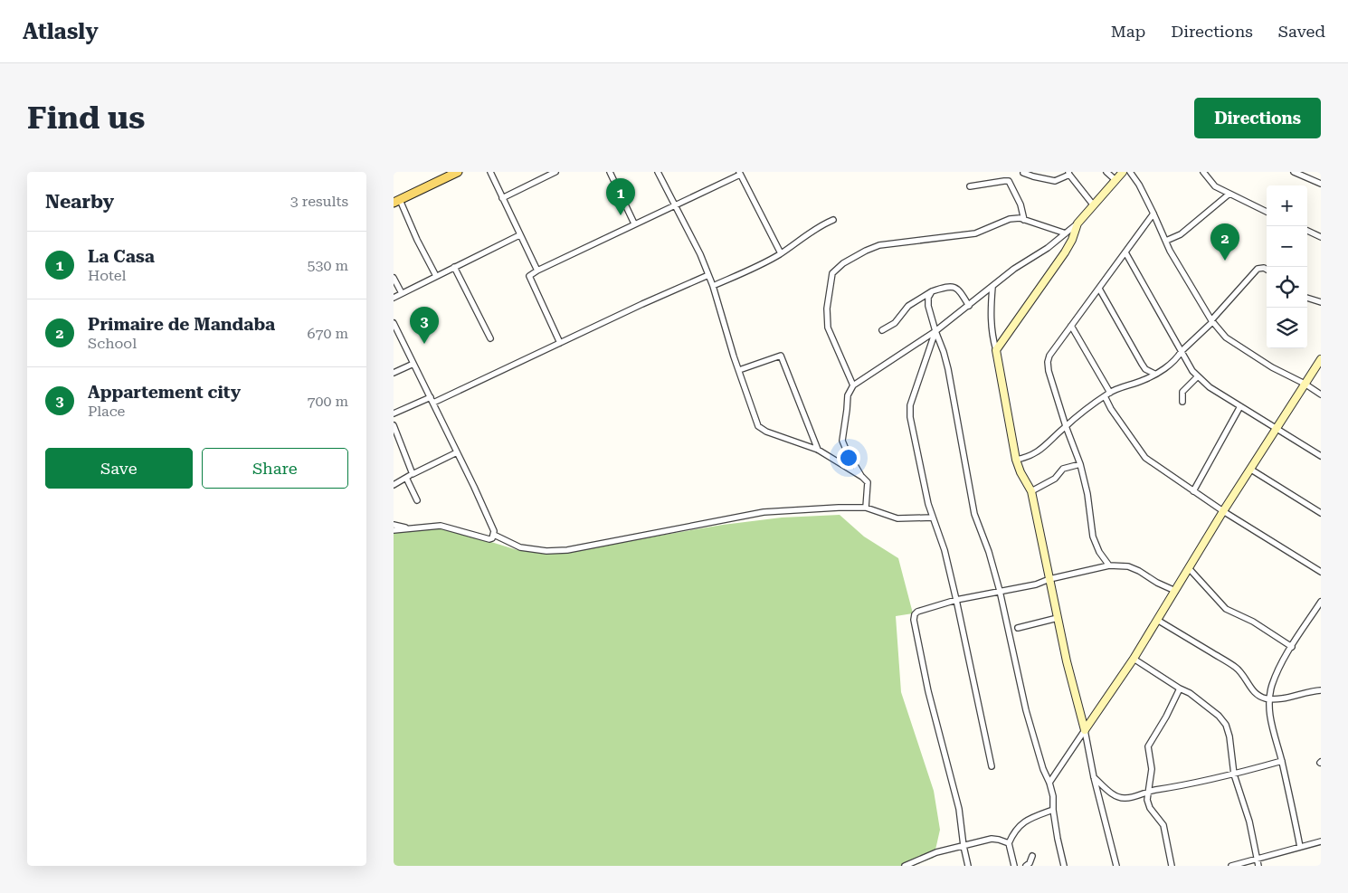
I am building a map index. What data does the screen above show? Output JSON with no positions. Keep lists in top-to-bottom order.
{
  "page": {
    "header": "Atlasly",
    "nav": ["Map", "Directions", "Saved"],
    "buttons": [
      "Directions",
      ["Save", "Share"]
    ],
    "title": "Find us",
    "heading": ["Nearby", "3 results"],
    "pins": ["1", "2", "3"],
    "map_buttons": ["+", "−"],
    "list": [
      {
        "mark": "1",
        "name": "La Casa",
        "note": "Hotel",
        "value": "530 m"
      },
      {
        "mark": "2",
        "name": "Primaire de Mandaba",
        "note": "School",
        "value": "670 m"
      },
      {
        "mark": "3",
        "name": "Appartement city",
        "note": "Place",
        "value": "700 m"
      }
    ]
  }
}
